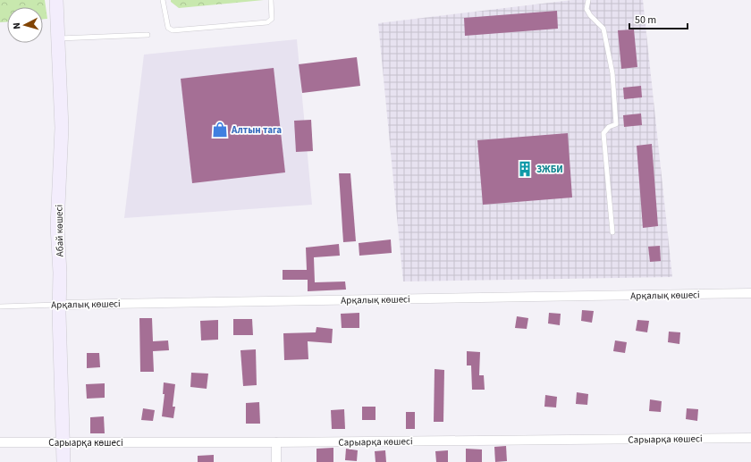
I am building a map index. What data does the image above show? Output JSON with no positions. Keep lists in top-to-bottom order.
{
  "streets": {
    "main road": ["Абай көшесі"],
    "street": ["Арқалық көшесі", "Сарыарқа көшесі"]
  },
  "crossings": [
    ["Абай көшесі", "Арқалық көшесі"],
    ["Абай көшесі", "Сарыарқа көшесі"]
  ],
  "places": {
    "shop": ["Алтын тага"],
    "building": ["ЗЖБИ"]
  },
  "scale_bar": "50 m",
  "north": "left"
}
